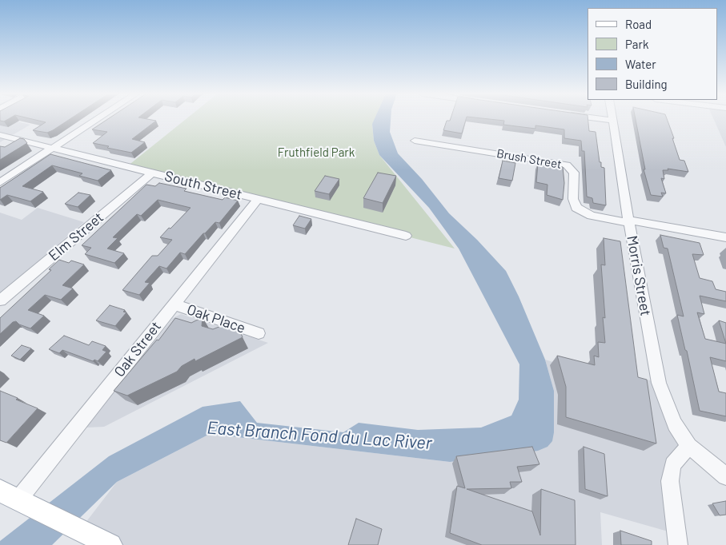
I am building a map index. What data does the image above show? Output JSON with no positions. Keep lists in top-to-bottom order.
{
  "streets": {
    "street": [
      "Brush Street",
      "South Street",
      "Elm Street",
      "Morris Street",
      "Oak Place",
      "Oak Street"
    ]
  },
  "crossings": [
    ["Brush Street", "Morris Street"],
    ["South Street", "Elm Street"],
    ["South Street", "Oak Street"],
    ["Oak Place", "Oak Street"]
  ],
  "water": ["East Branch Fond du Lac River"],
  "parks": ["Fruthfield Park"],
  "legend": [
    "Road",
    "Park",
    "Water",
    "Building"
  ]
}
